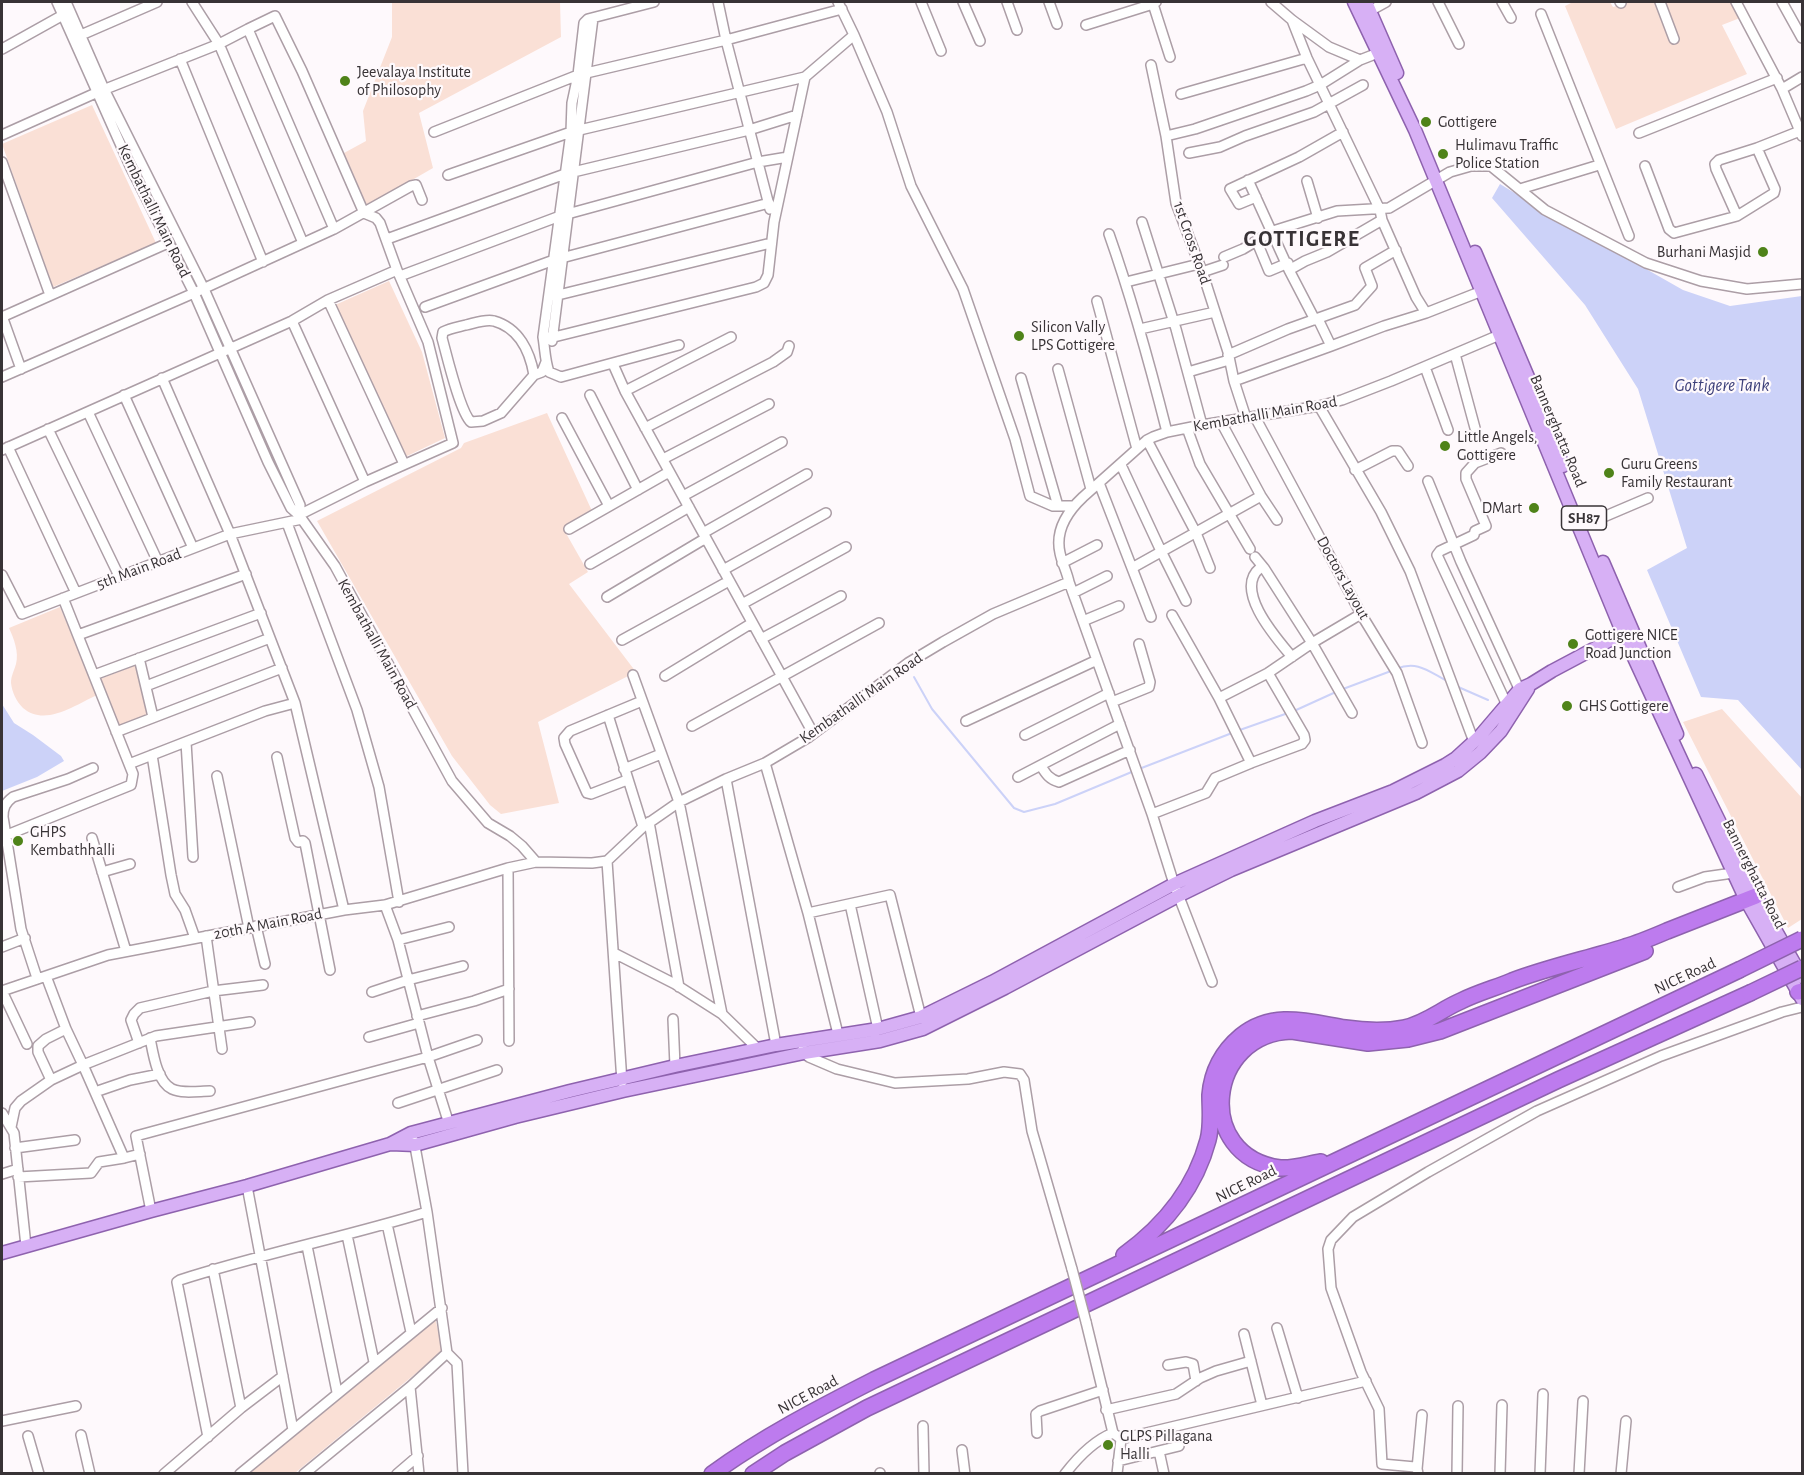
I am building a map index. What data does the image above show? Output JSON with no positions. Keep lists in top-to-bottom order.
{
  "streets": {
    "highway": ["NICE Road"],
    "main road": ["Bannerghatta Road", "SH87"],
    "street": [
      "Kembathalli Main Road",
      "1st Cross Road",
      "5th Main Road",
      "Doctors Layout",
      "20th A Main Road"
    ]
  },
  "crossings": [
    ["Kembathalli Main Road", "1st Cross Road"],
    ["Kembathalli Main Road", "Bannerghatta Road"],
    ["Kembathalli Main Road", "5th Main Road"],
    ["Kembathalli Main Road", "Doctors Layout"],
    ["Kembathalli Main Road", "20th A Main Road"],
    ["1st Cross Road", "Doctors Layout"]
  ],
  "districts": ["GOTTIGERE"],
  "water": ["Gottigere Tank"],
  "places": [
    "Jeevalaya Institute of Philosophy",
    "Gottigere",
    "Hulimavu Traffic Police Station",
    "Burhani Masjid",
    "Silicon Vally LPS Gottigere",
    "Little Angels, Gottigere",
    "Guru Greens Family Restaurant",
    "DMart",
    "Gottigere NICE Road Junction",
    "GHS Gottigere",
    "GHPS Kembathhalli",
    "GLPS Pillagana Halli"
  ]
}
